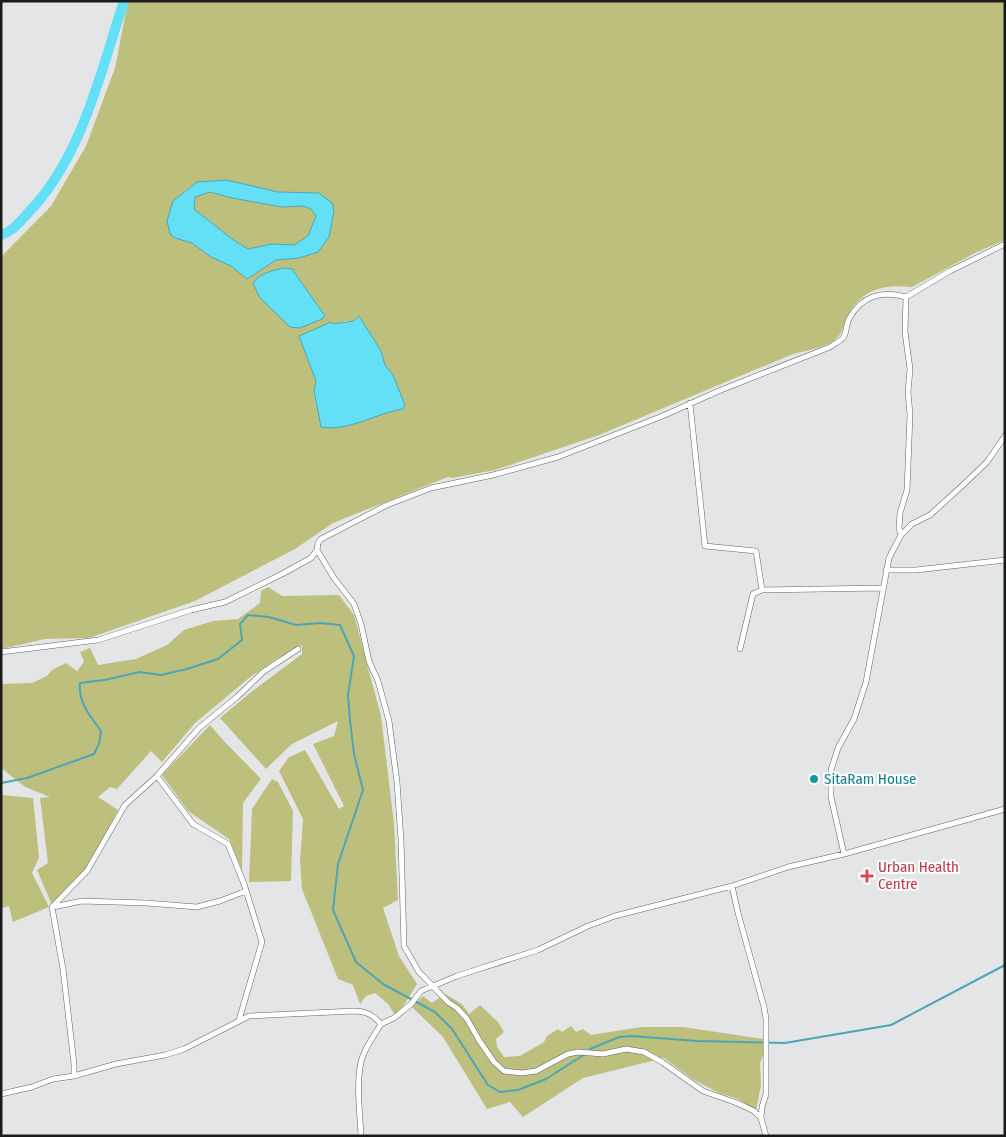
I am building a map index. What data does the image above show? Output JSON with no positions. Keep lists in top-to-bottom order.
{
  "places": {
    "other": ["SitaRam House"],
    "health": ["Urban Health Centre"]
  }
}
